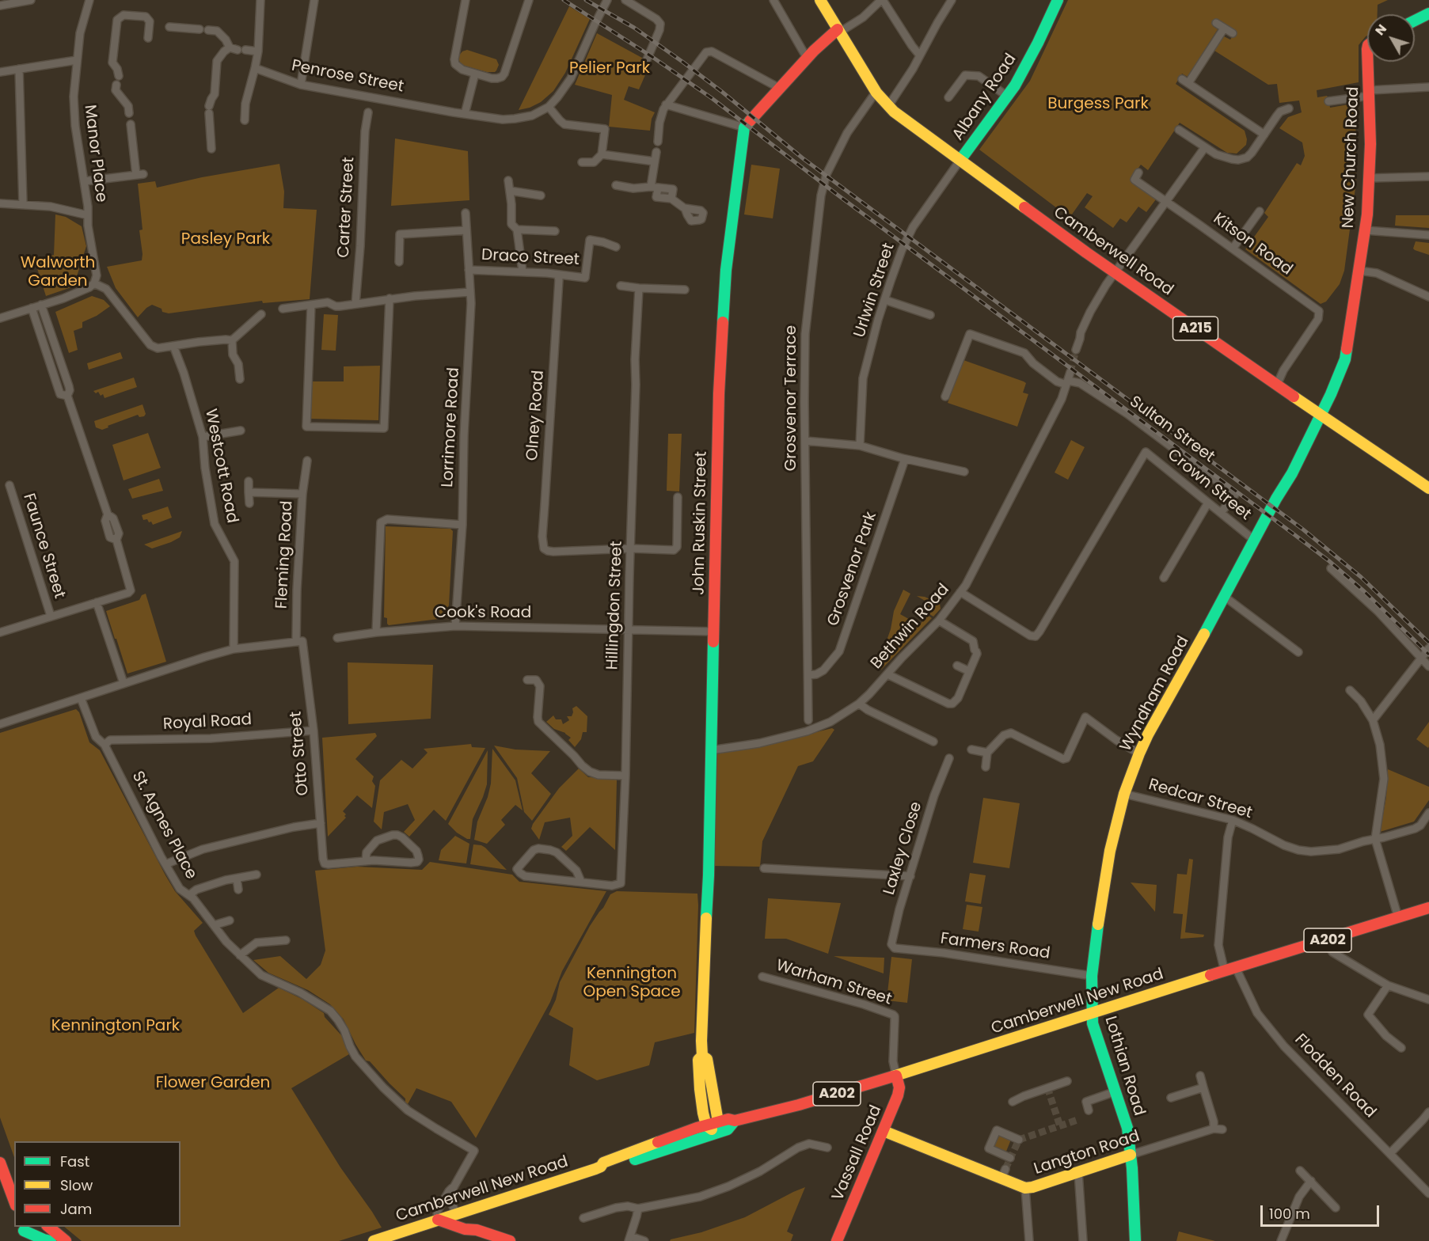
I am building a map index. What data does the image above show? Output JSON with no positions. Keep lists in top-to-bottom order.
{
  "streets": {
    "main road": [
      "Albany Road",
      "New Church Road",
      "Camberwell Road",
      "A215",
      "John Ruskin Street",
      "Wyndham Road",
      "A202",
      "Camberwell New Road",
      "Lothian Road",
      "Vassall Road",
      "Langton Road"
    ],
    "street": [
      "Penrose Street",
      "Manor Place",
      "Carter Street",
      "Kitson Road",
      "Draco Street",
      "Urlwin Street",
      "Grosvenor Terrace",
      "Olney Road",
      "Lorrimore Road",
      "Sultan Street",
      "Westcott Road",
      "Crown Street",
      "Faunce Street",
      "Fleming Road",
      "Grosvenor Park",
      "Hillingdon Street",
      "Cook's Road",
      "Bethwin Road",
      "Royal Road",
      "Otto Street",
      "Redcar Street",
      "St. Agnes Place",
      "Laxley Close",
      "Farmers Road",
      "Warham Street",
      "Flodden Road"
    ]
  },
  "crossings": [
    ["Albany Road", "Camberwell Road"],
    ["Albany Road", "Urlwin Street"],
    ["New Church Road", "Camberwell Road"],
    ["New Church Road", "Wyndham Road"],
    ["Kitson Road", "Camberwell Road"],
    ["Camberwell Road", "Urlwin Street"],
    ["Camberwell Road", "Grosvenor Terrace"],
    ["Camberwell Road", "Wyndham Road"],
    ["Draco Street", "Olney Road"],
    ["Draco Street", "Lorrimore Road"],
    ["Grosvenor Terrace", "Grosvenor Park"],
    ["Olney Road", "Hillingdon Street"],
    ["Lorrimore Road", "Cook's Road"],
    ["Sultan Street", "Crown Street"],
    ["Sultan Street", "Bethwin Road"],
    ["Crown Street", "Bethwin Road"],
    ["Crown Street", "Wyndham Road"],
    ["John Ruskin Street", "Cook's Road"],
    ["John Ruskin Street", "Bethwin Road"],
    ["John Ruskin Street", "Camberwell New Road"],
    ["Fleming Road", "Otto Street"],
    ["Hillingdon Street", "Cook's Road"],
    ["Wyndham Road", "Redcar Street"],
    ["Wyndham Road", "Farmers Road"],
    ["Wyndham Road", "Camberwell New Road"],
    ["Wyndham Road", "Lothian Road"],
    ["Royal Road", "Otto Street"],
    ["Royal Road", "St. Agnes Place"],
    ["Laxley Close", "Farmers Road"],
    ["Warham Street", "Camberwell New Road"],
    ["Warham Street", "Vassall Road"],
    ["Camberwell New Road", "Lothian Road"],
    ["Camberwell New Road", "Flodden Road"],
    ["Camberwell New Road", "Vassall Road"],
    ["Lothian Road", "Langton Road"],
    ["Vassall Road", "Langton Road"]
  ],
  "parks": [
    "Pelier Park",
    "Burgess Park",
    "Pasley Park",
    "Walworth Garden",
    "Kennington Open Space",
    "Kennington Park",
    "Flower Garden"
  ],
  "legend": ["Fast", "Slow", "Jam"],
  "scale_bar": "100 m",
  "north": "top left"
}
